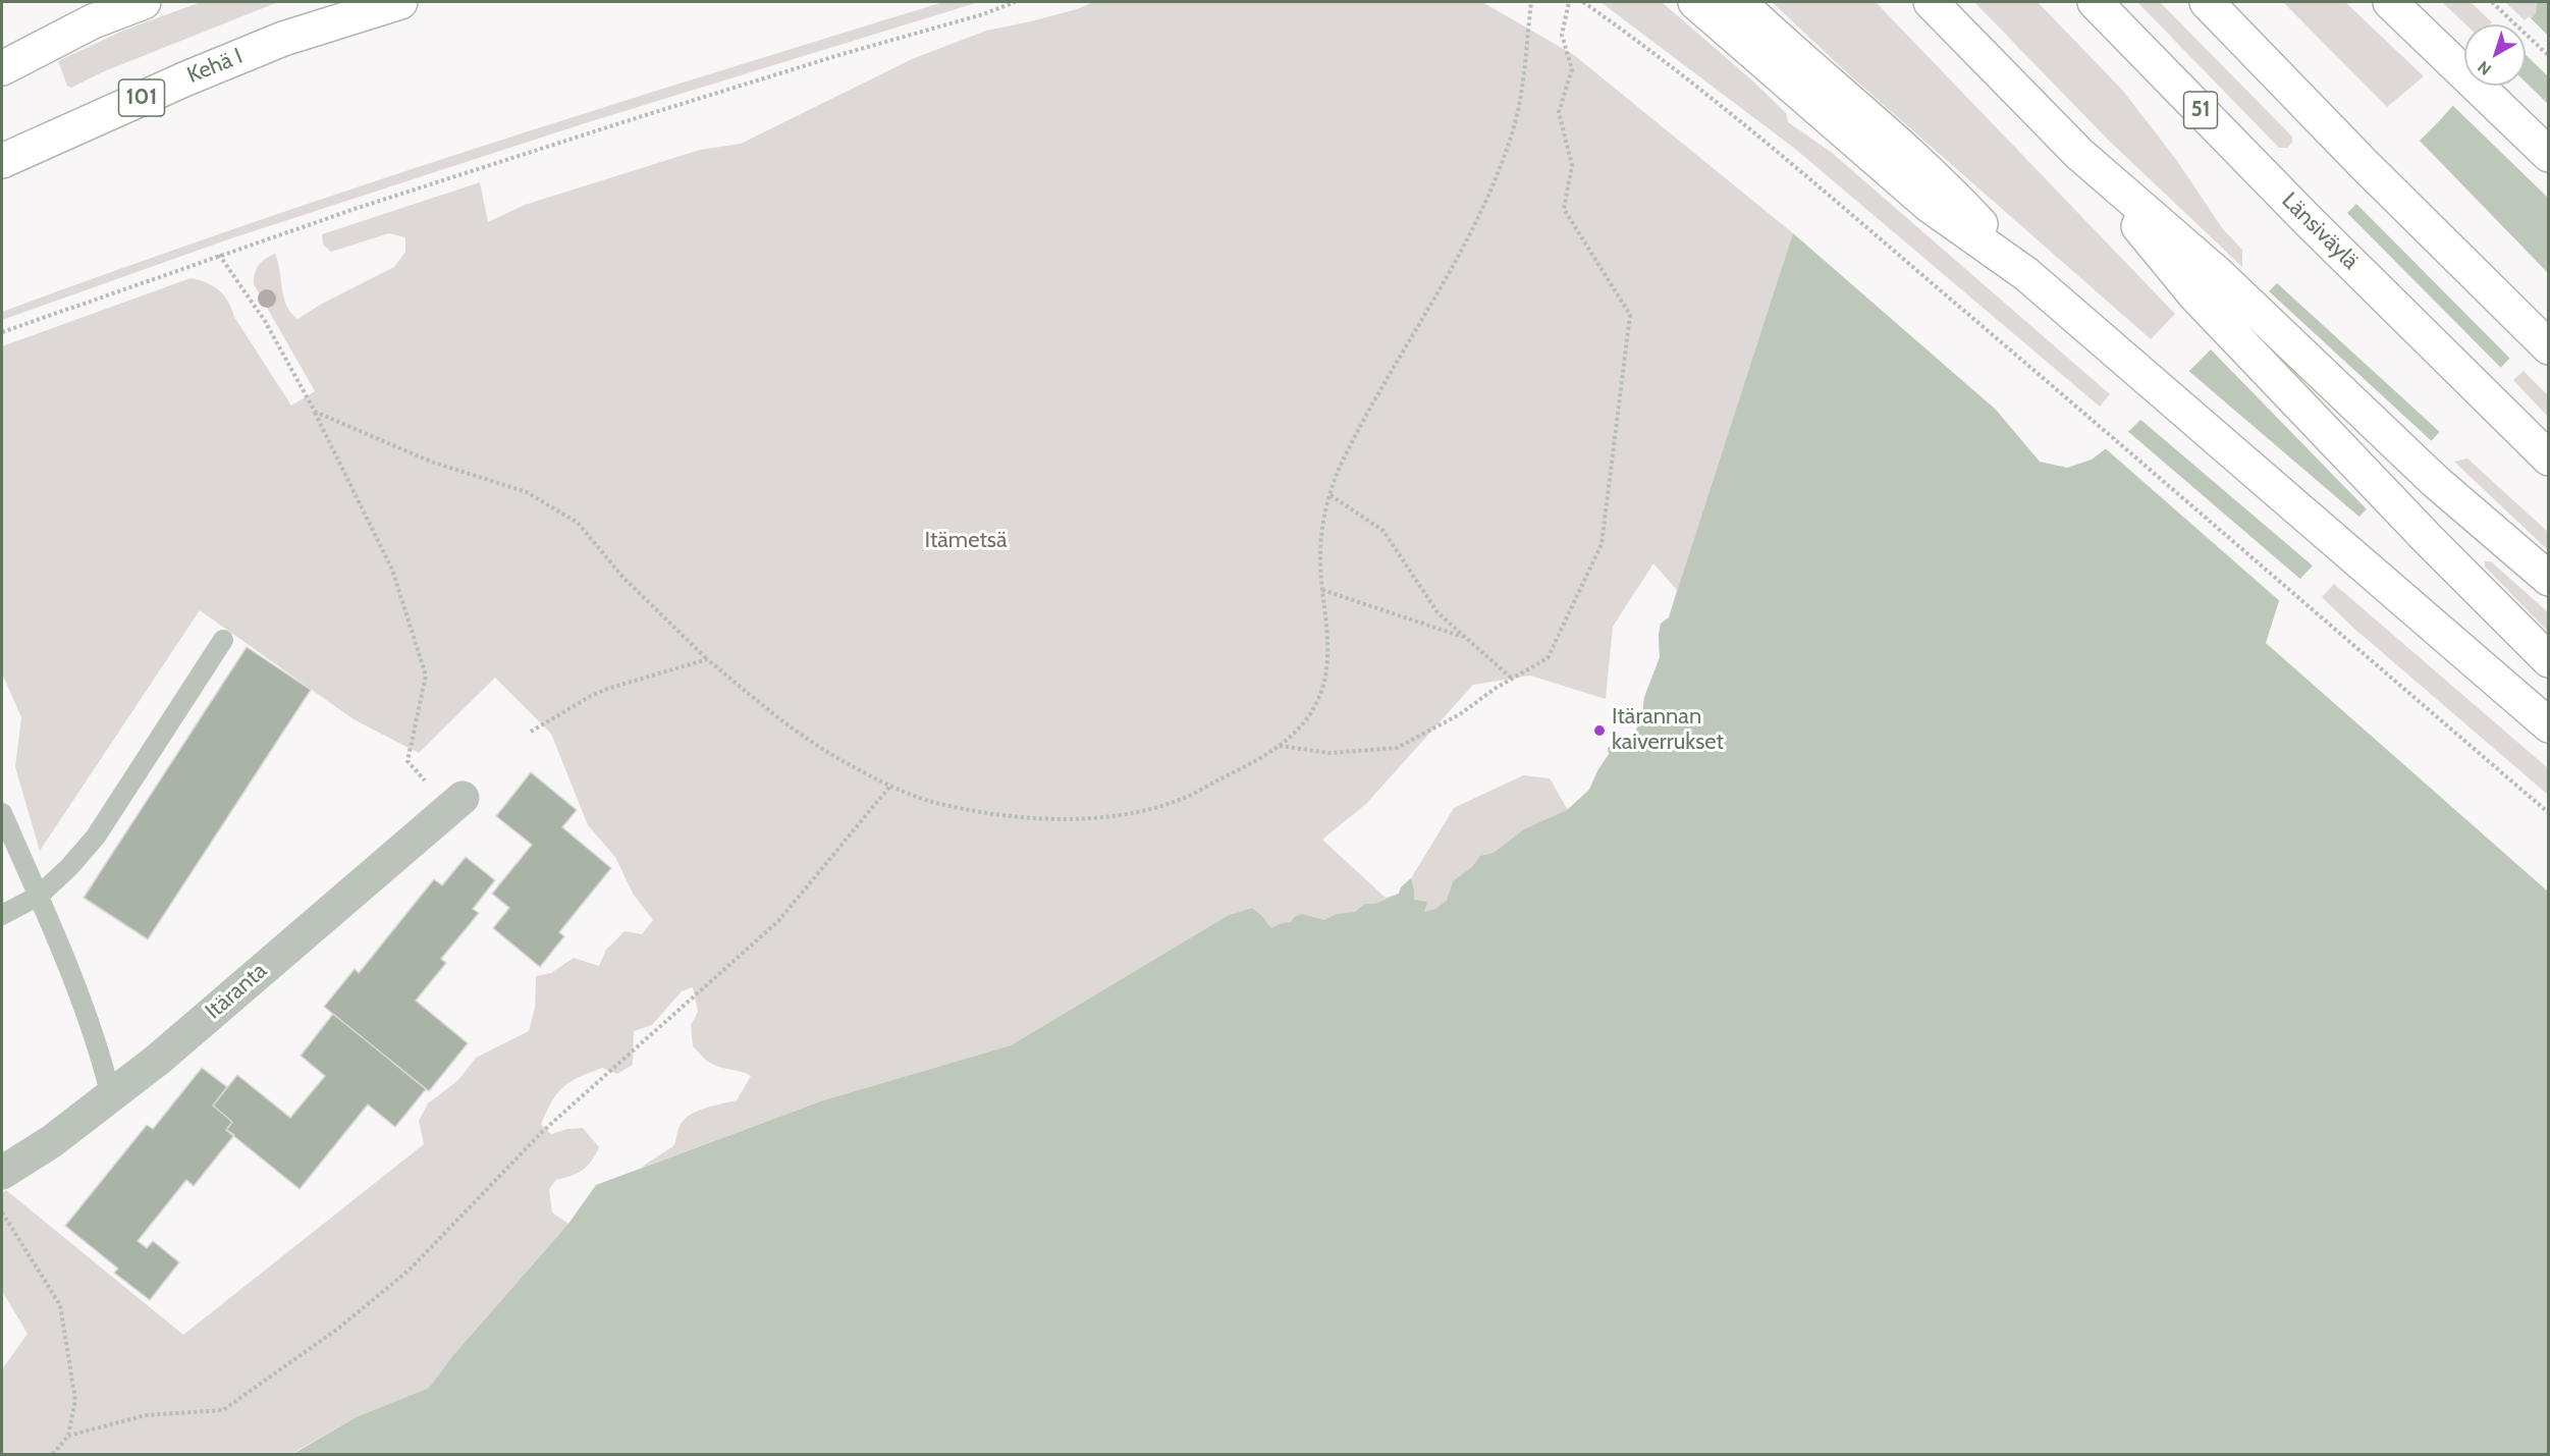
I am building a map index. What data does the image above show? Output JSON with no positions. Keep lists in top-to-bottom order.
{
  "streets": {
    "highway": [
      "Kehä I",
      "101",
      "51",
      "Länsiväylä"
    ],
    "street": ["Itäranta"]
  },
  "parks": ["Itämetsä"],
  "places": ["Itärannan kaiverrukset"],
  "north": "bottom left"
}
